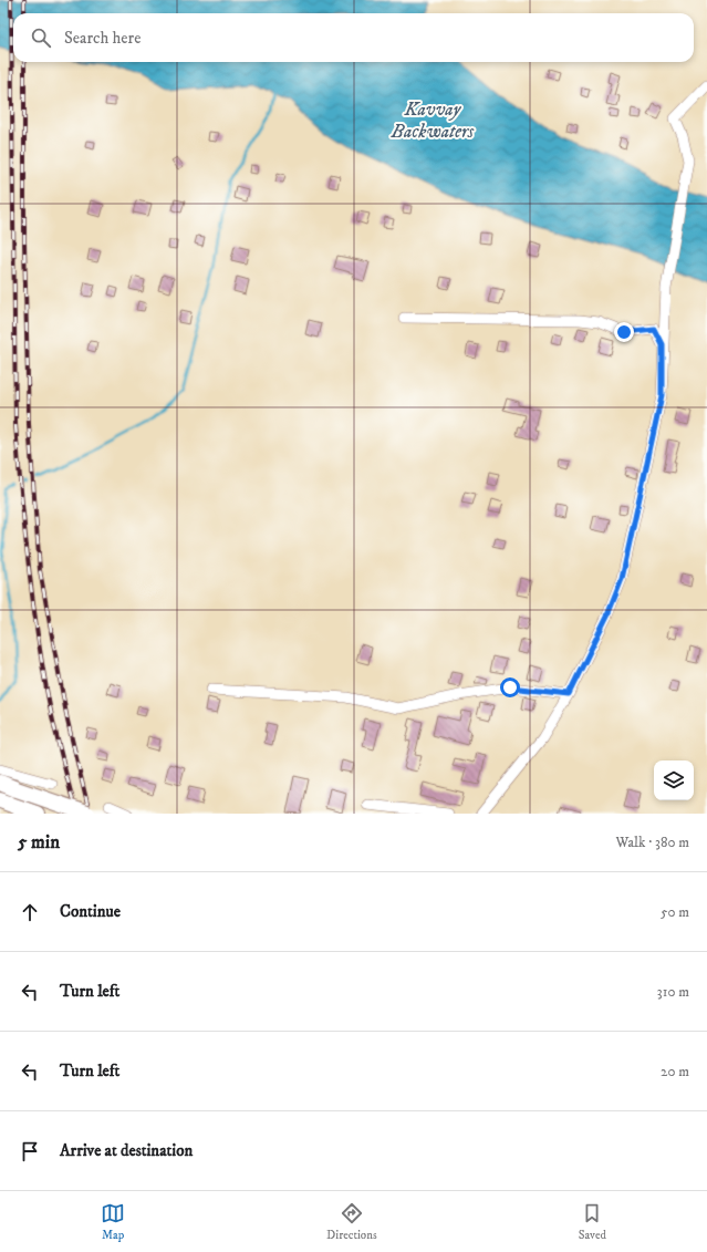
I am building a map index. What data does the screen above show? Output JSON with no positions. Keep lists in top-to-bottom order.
{
  "water": ["Kavvay Backwaters"],
  "page": {
    "search": "Search here",
    "heading": ["5 min", "Walk · 380 m"],
    "list": [
      ["Continue", "50 m"],
      ["Turn left", "310 m"],
      ["Turn left", "20 m"],
      "Arrive at destination"
    ],
    "nav": ["Map", "Directions", "Saved"]
  }
}
